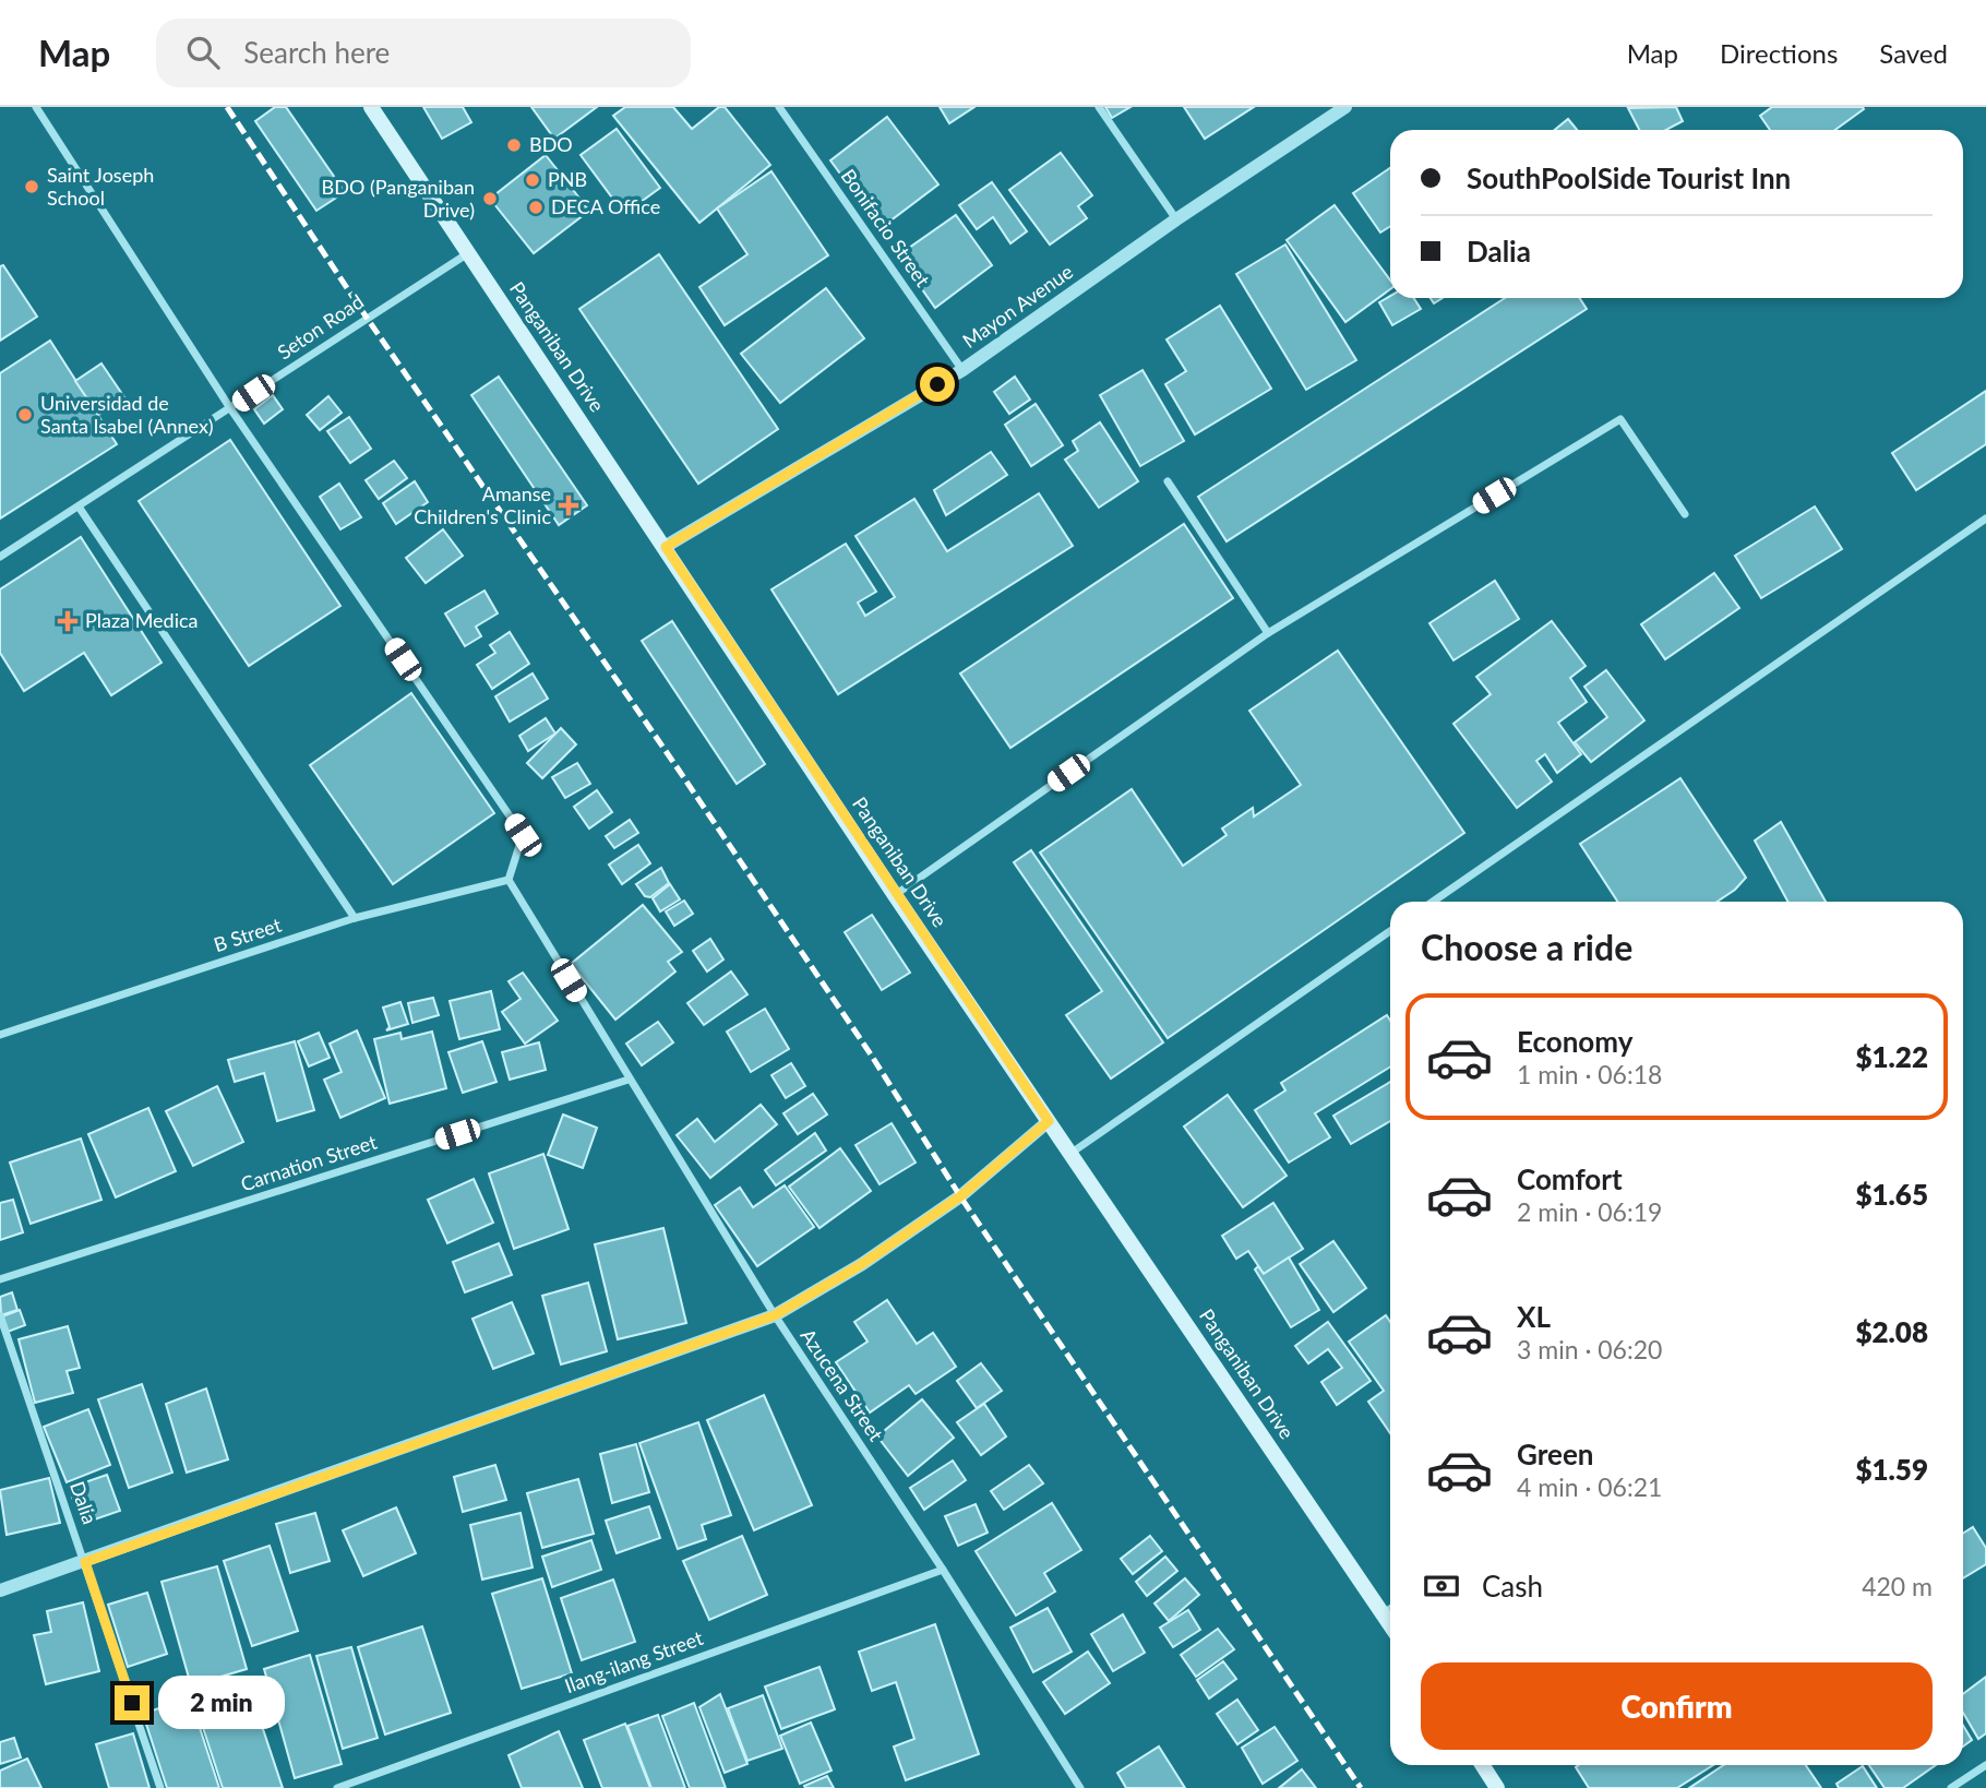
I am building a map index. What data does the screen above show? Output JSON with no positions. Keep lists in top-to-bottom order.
{
  "streets": {
    "main road": ["Panganiban Drive"],
    "street": [
      "Bonifacio Street",
      "Mayon Avenue",
      "Seton Road",
      "B Street",
      "Carnation Street",
      "Azucena Street",
      "Dalia",
      "Ilang-ilang Street"
    ]
  },
  "crossings": [
    ["Bonifacio Street", "Mayon Avenue"],
    ["Mayon Avenue", "Panganiban Drive"],
    ["Seton Road", "Panganiban Drive"],
    ["B Street", "Azucena Street"],
    ["Carnation Street", "Azucena Street"],
    ["Azucena Street", "Ilang-ilang Street"]
  ],
  "places": {
    "other": [
      "BDO",
      "PNB",
      "Saint Joseph School",
      "BDO (Panganiban Drive)",
      "DECA Office",
      "Universidad de Santa Isabel (Annex)"
    ],
    "health": ["Amanse Children's Clinic", "Plaza Medica"]
  },
  "page": {
    "header": "Map",
    "search": "Search here",
    "nav": ["Map", "Directions", "Saved"],
    "banner": ["SouthPoolSide Tourist Inn", "Dalia"],
    "heading": "Choose a ride",
    "list": [
      {
        "name": "Economy",
        "note": "1 min · 06:18",
        "value": "$1.22"
      },
      {
        "name": "Comfort",
        "note": "2 min · 06:19",
        "value": "$1.65"
      },
      {
        "name": "XL",
        "note": "3 min · 06:20",
        "value": "$2.08"
      },
      {
        "name": "Green",
        "note": "4 min · 06:21",
        "value": "$1.59"
      }
    ],
    "pay": ["Cash", "420 m"],
    "buttons": "Confirm",
    "bubble": "2 min"
  }
}
